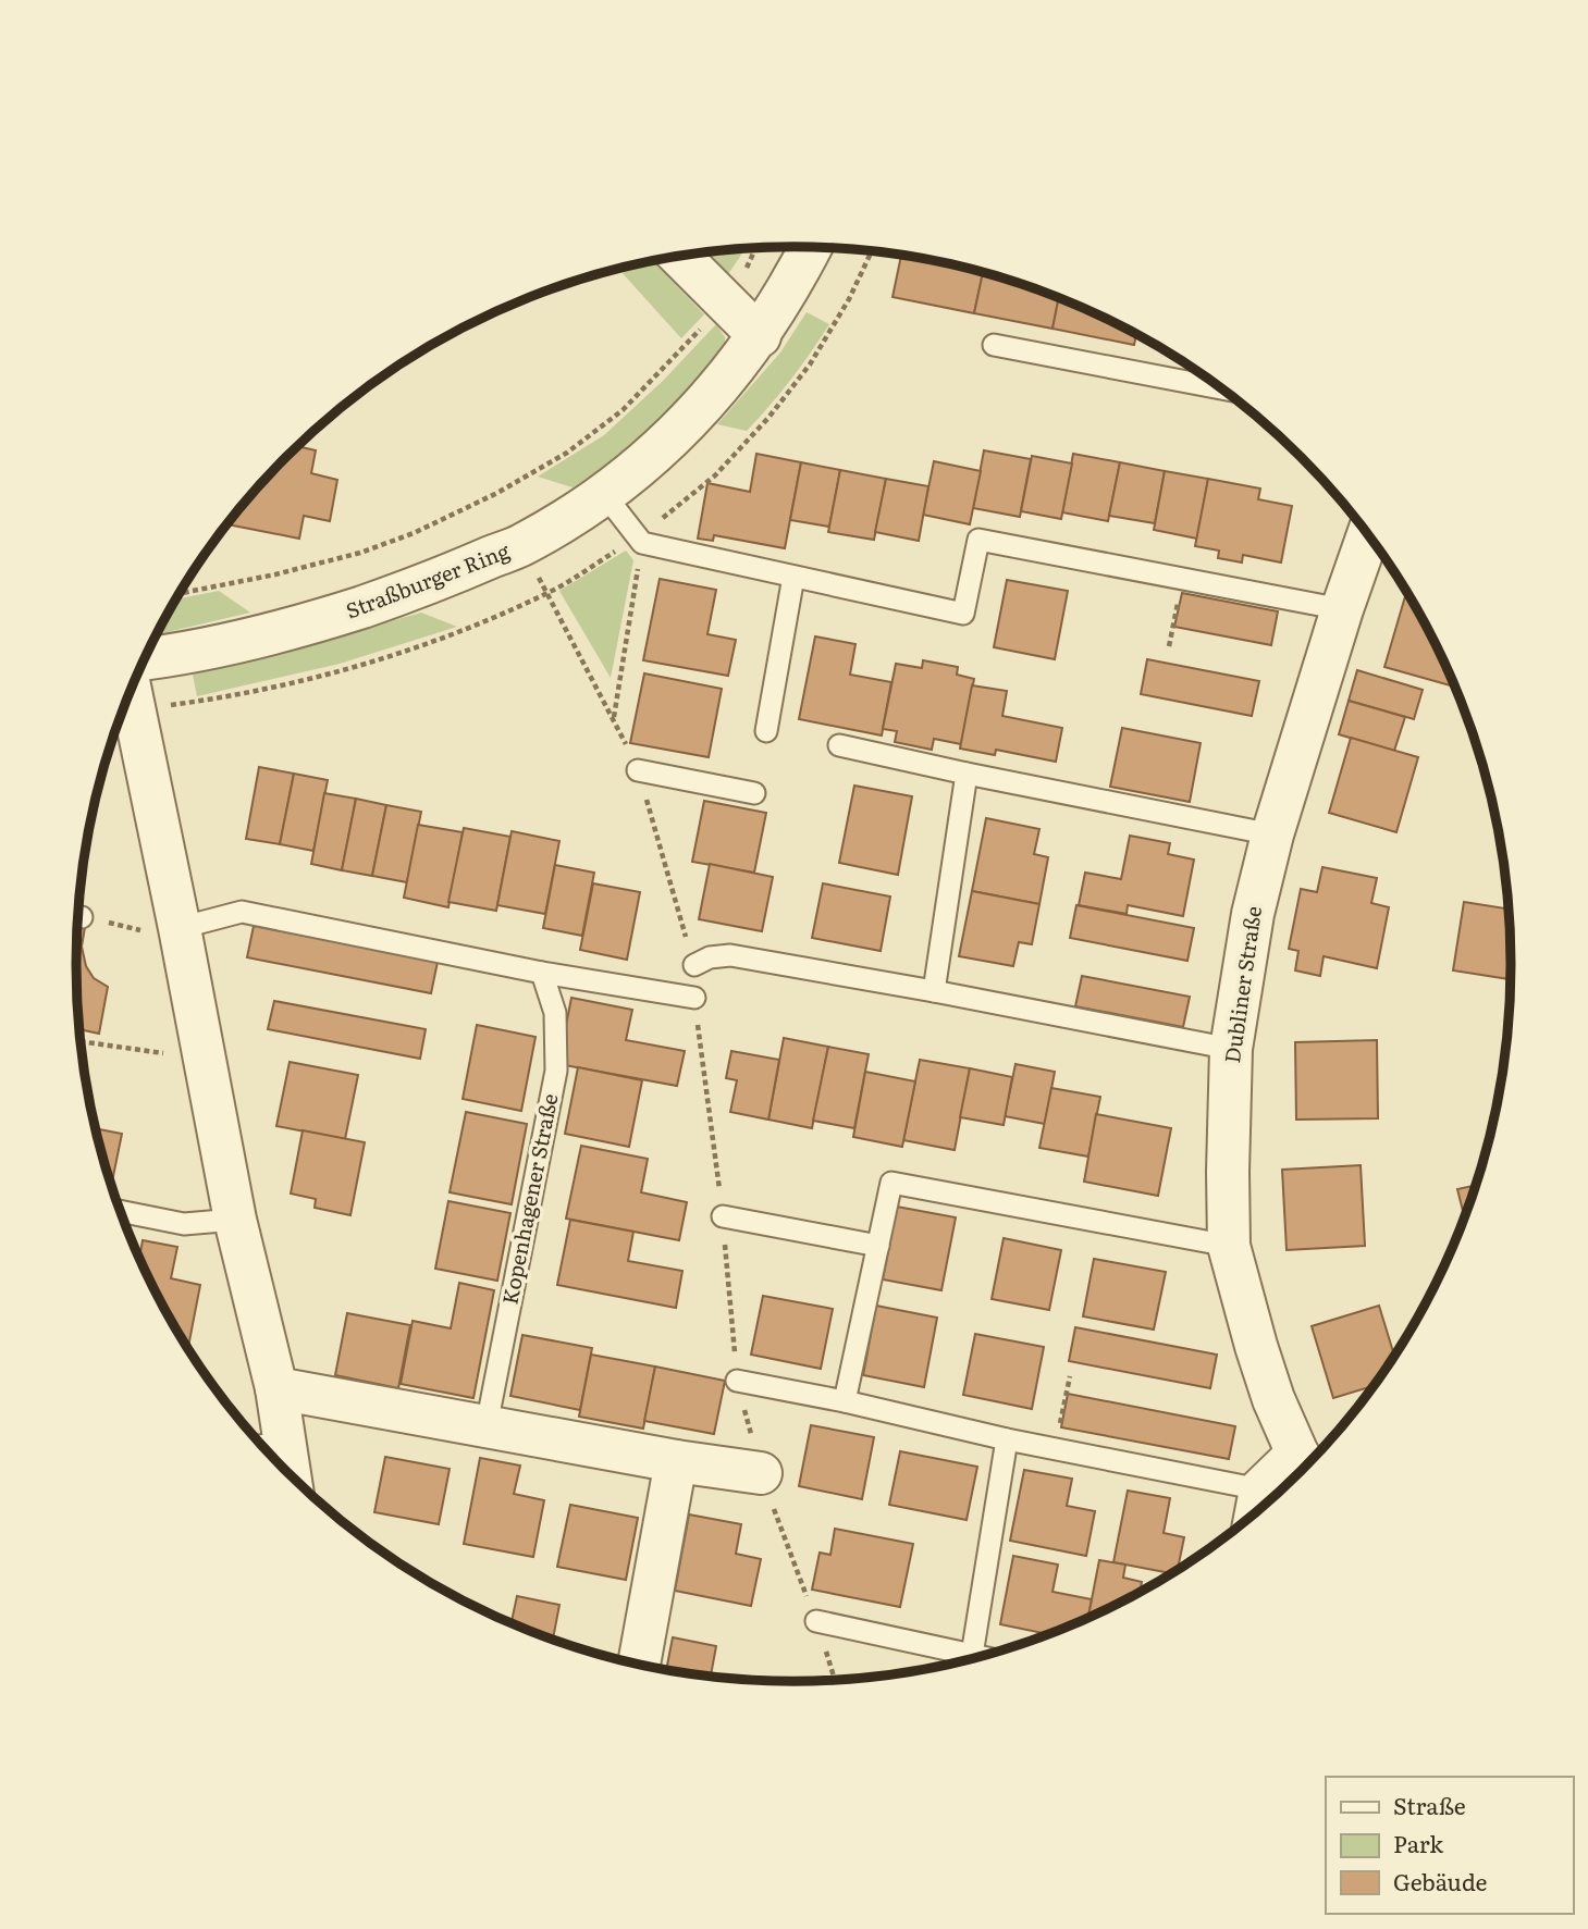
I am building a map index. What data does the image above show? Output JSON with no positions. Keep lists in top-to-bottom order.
{
  "streets": {
    "street": ["Straßburger Ring", "Dubliner Straße"],
    "lane": ["Kopenhagener Straße"]
  },
  "legend": ["Straße", "Park", "Gebäude"]
}
